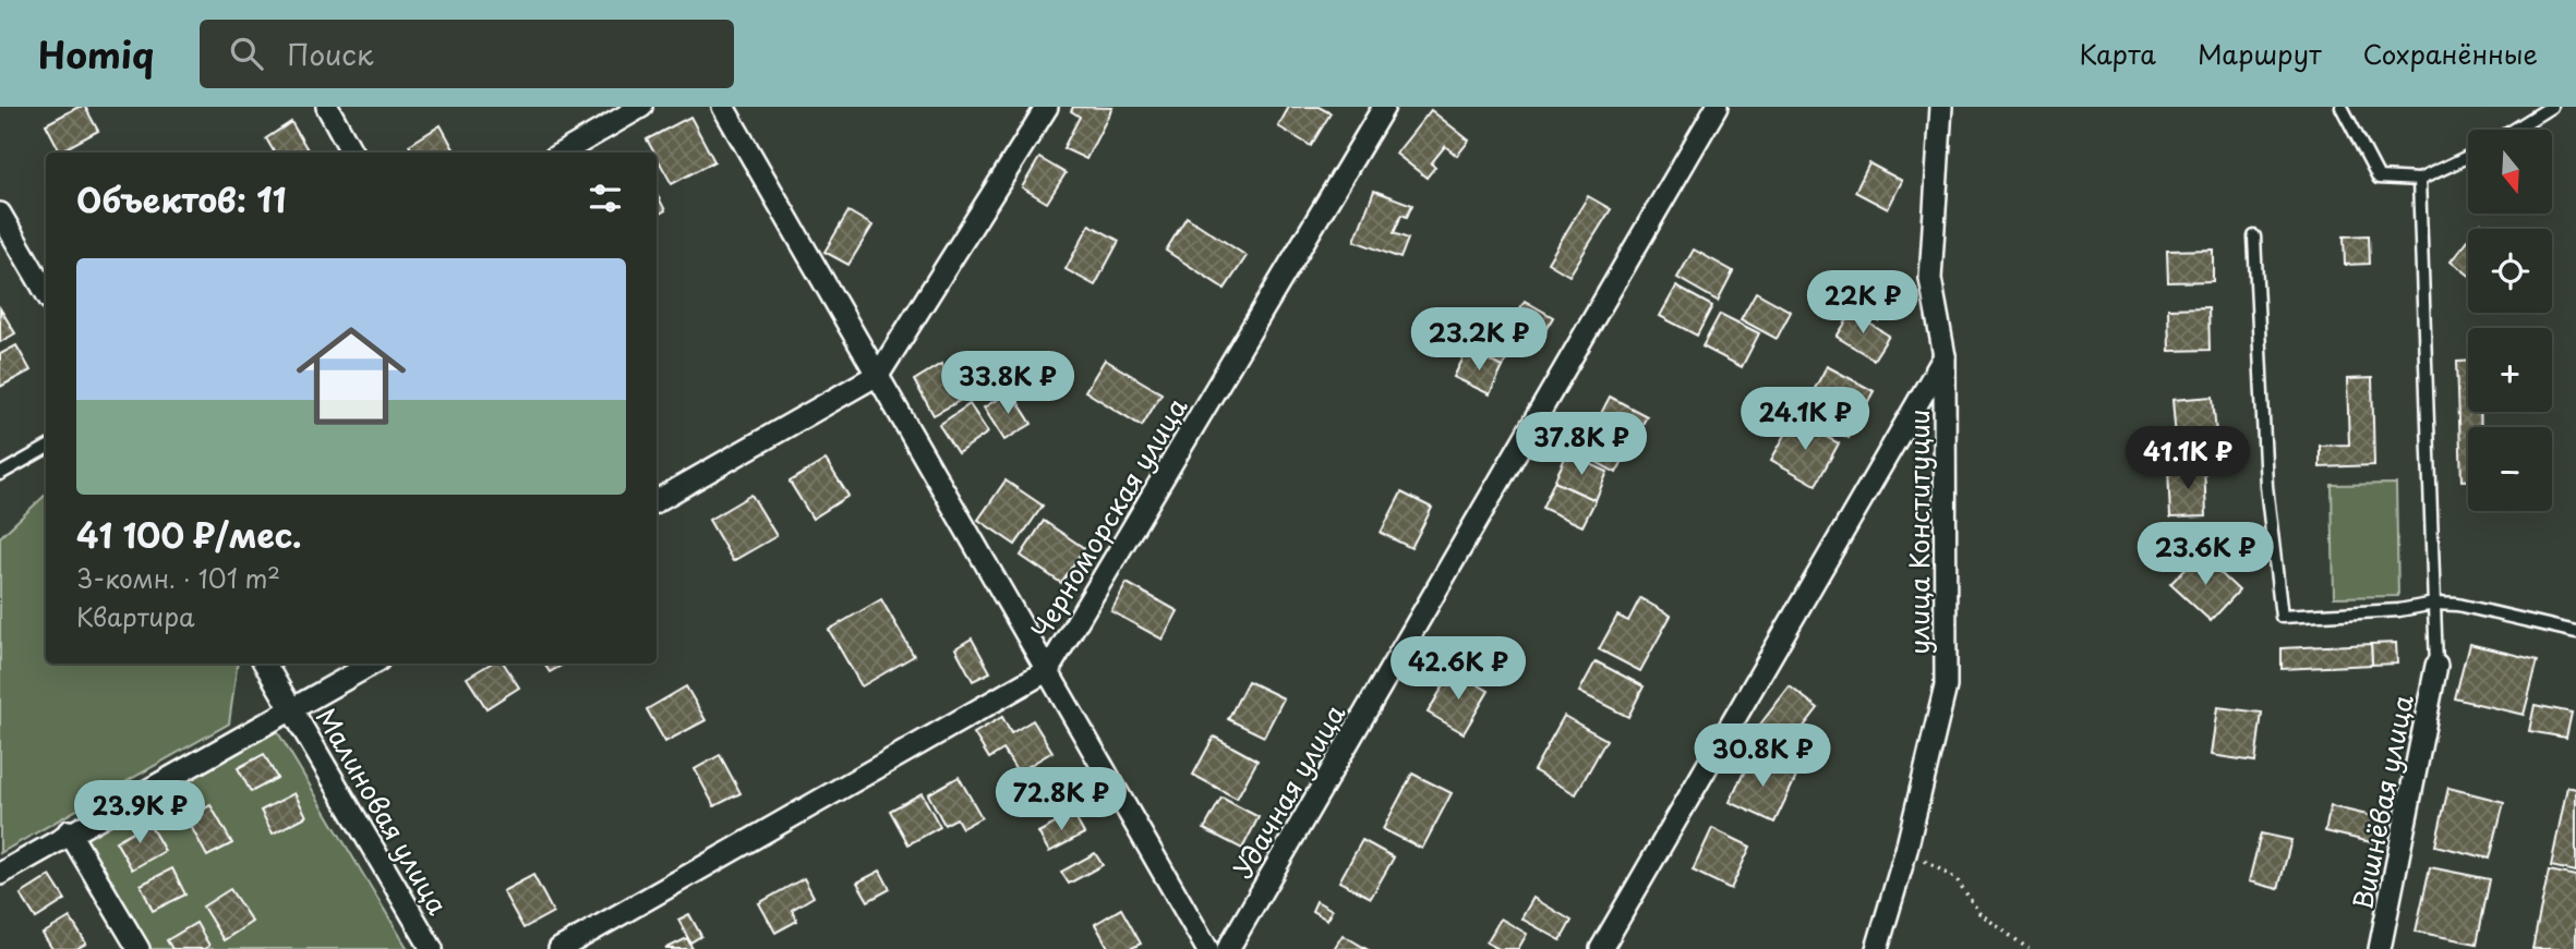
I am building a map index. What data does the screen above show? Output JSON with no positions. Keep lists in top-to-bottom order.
{
  "streets": {
    "street": [
      "Черноморская улица",
      "улица Конституции",
      "Удачная улица",
      "Вишнёвая улица",
      "Малиновая улица"
    ]
  },
  "north": "bottom",
  "page": {
    "header": "Homiq",
    "search": "Поиск",
    "nav": ["Карта", "Маршрут", "Сохранённые"],
    "map_buttons": ["+", "−"],
    "heading": "Объектов: 11",
    "list": [
      {
        "name": "41 100 ₽/мес.",
        "note": "3-комн. · 101 m² · Квартира"
      }
    ],
    "price": [
      "22K ₽",
      "23.2K ₽",
      "33.8K ₽",
      "24.1K ₽",
      "37.8K ₽",
      "41.1K ₽",
      "23.6K ₽",
      "42.6K ₽",
      "30.8K ₽",
      "72.8K ₽",
      "23.9K ₽"
    ]
  }
}
